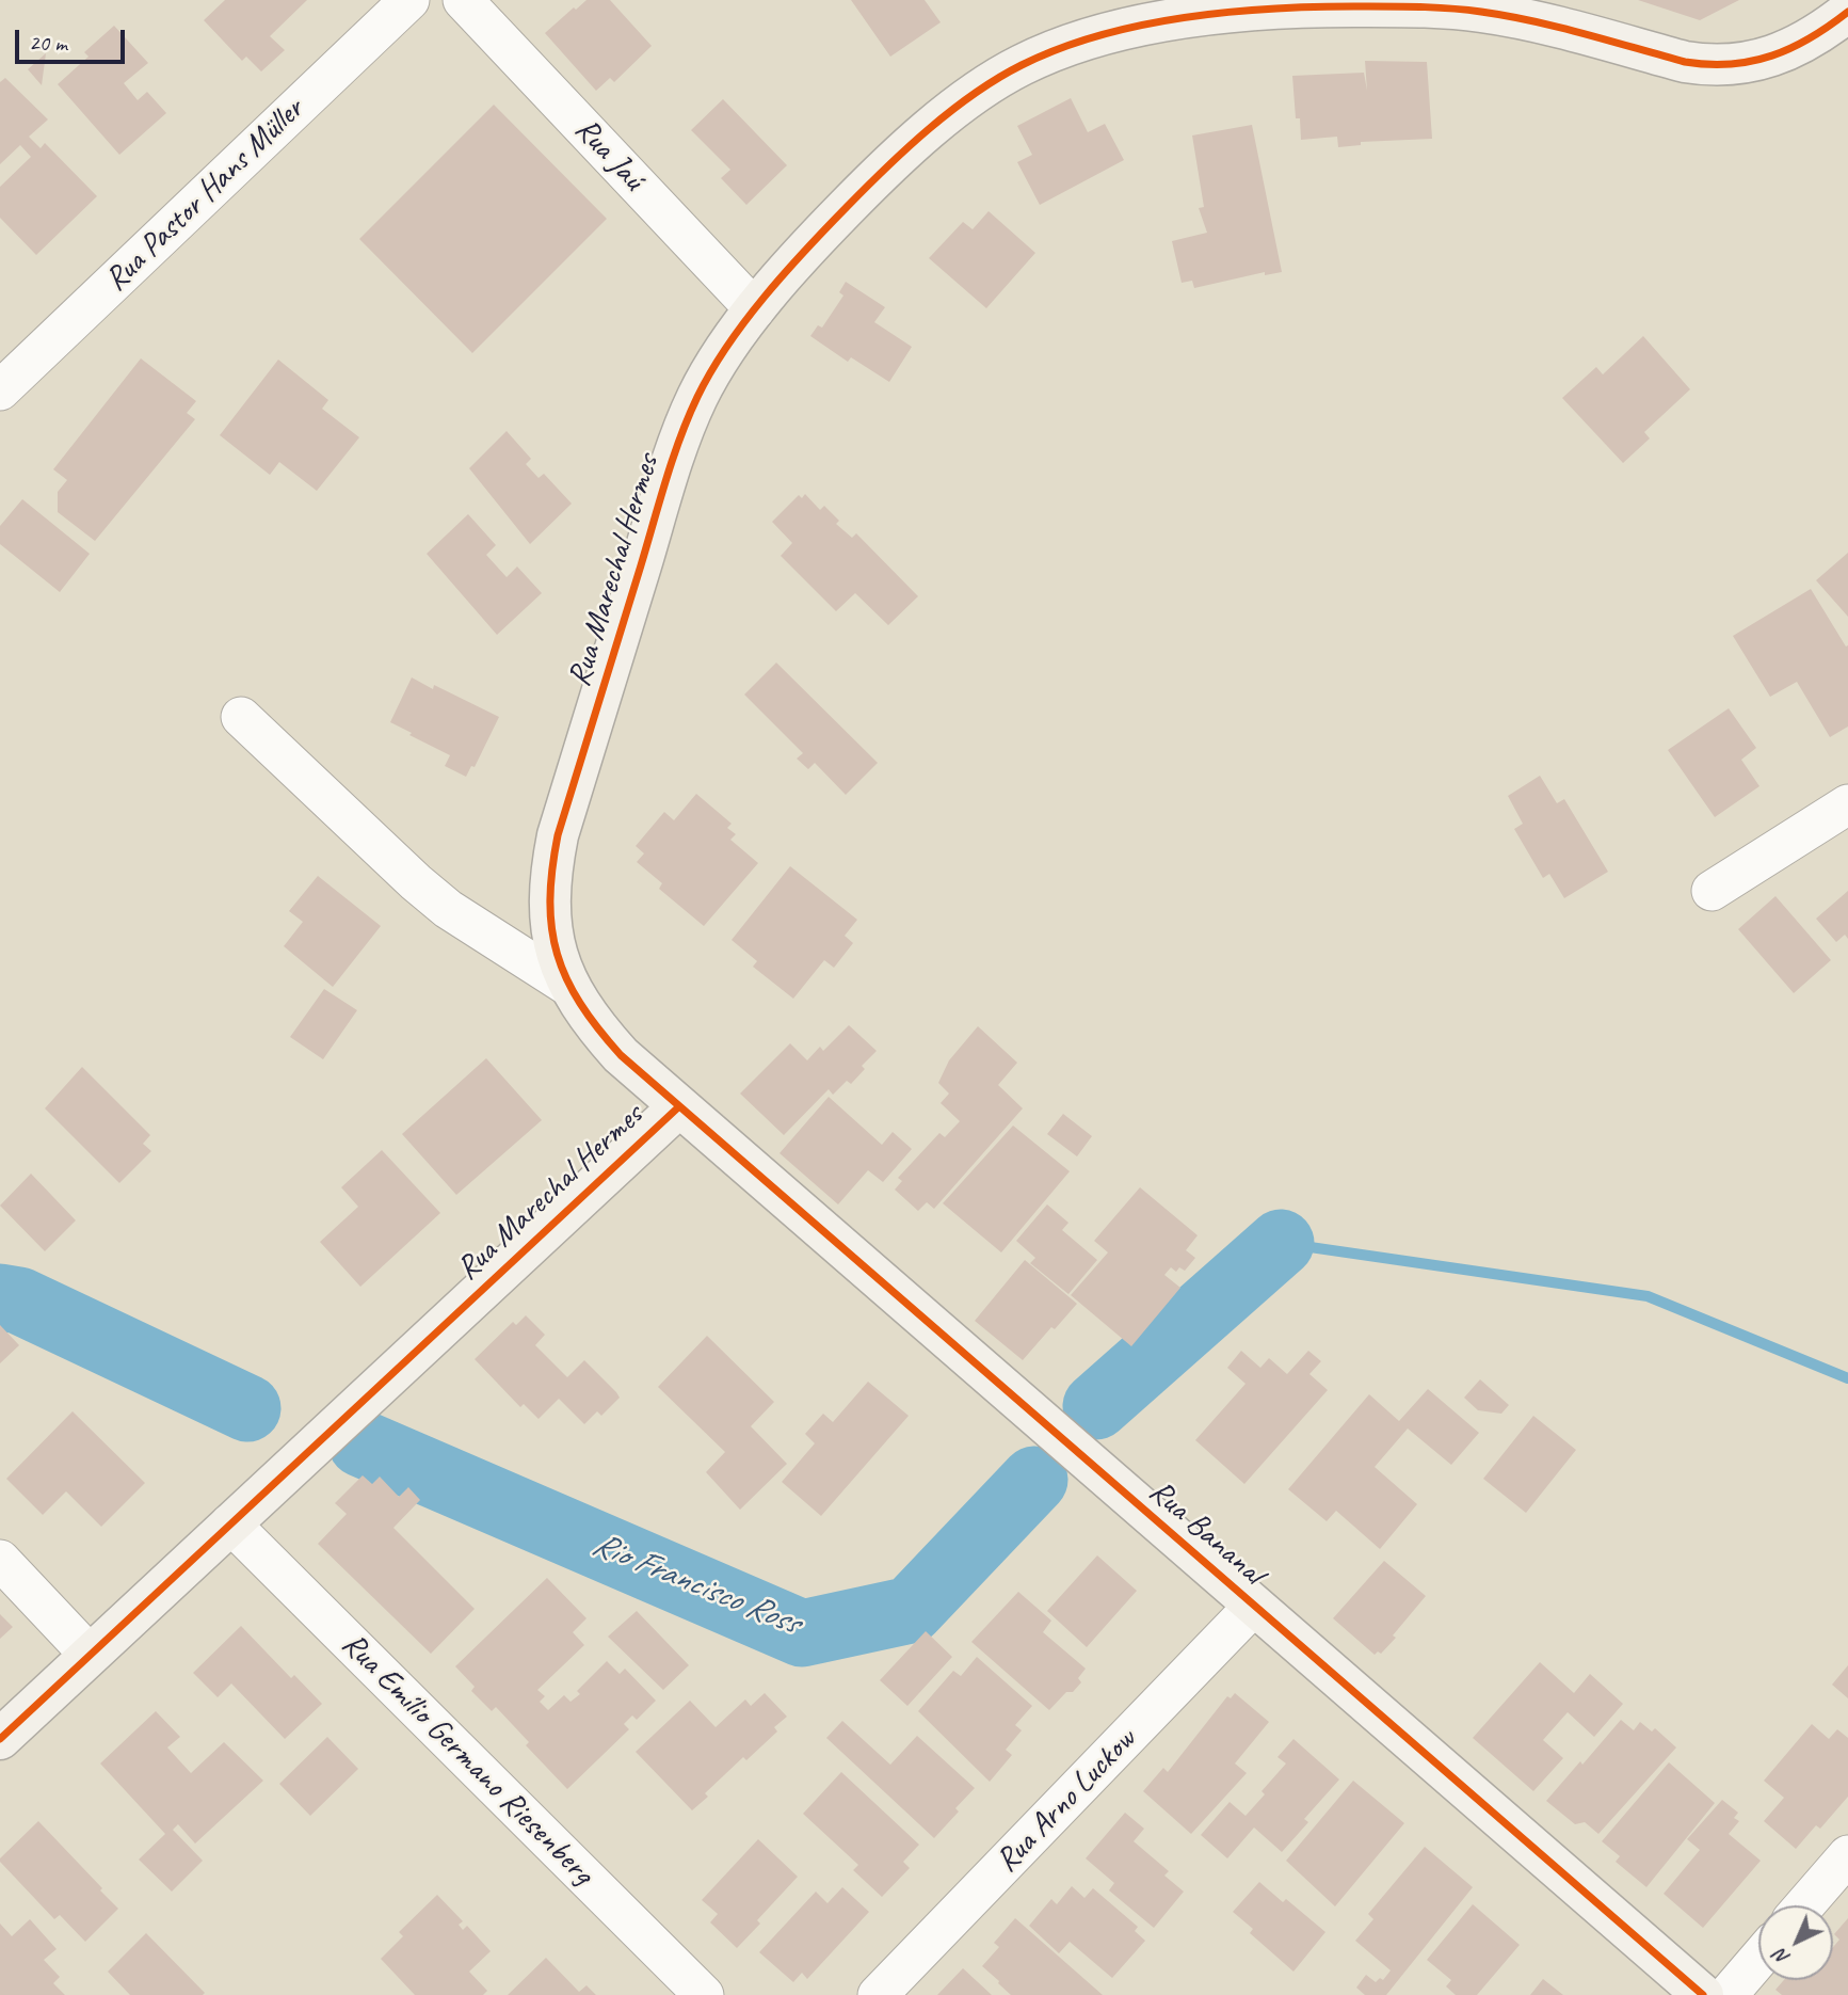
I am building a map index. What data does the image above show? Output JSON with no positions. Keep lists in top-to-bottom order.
{
  "streets": {
    "street": [
      "Rua Jaú",
      "Rua Pastor Hans Müller",
      "Rua Marechal Hermes",
      "Rua Bananal",
      "Rua Emílio Germano Riesenberg",
      "Rua Arno Luckow"
    ]
  },
  "crossings": [
    ["Rua Jaú", "Rua Marechal Hermes"],
    ["Rua Marechal Hermes", "Rua Bananal"],
    ["Rua Marechal Hermes", "Rua Emílio Germano Riesenberg"],
    ["Rua Bananal", "Rua Arno Luckow"]
  ],
  "water": ["Rio Francisco Ross"],
  "scale_bar": "20 m",
  "north": "bottom left"
}
